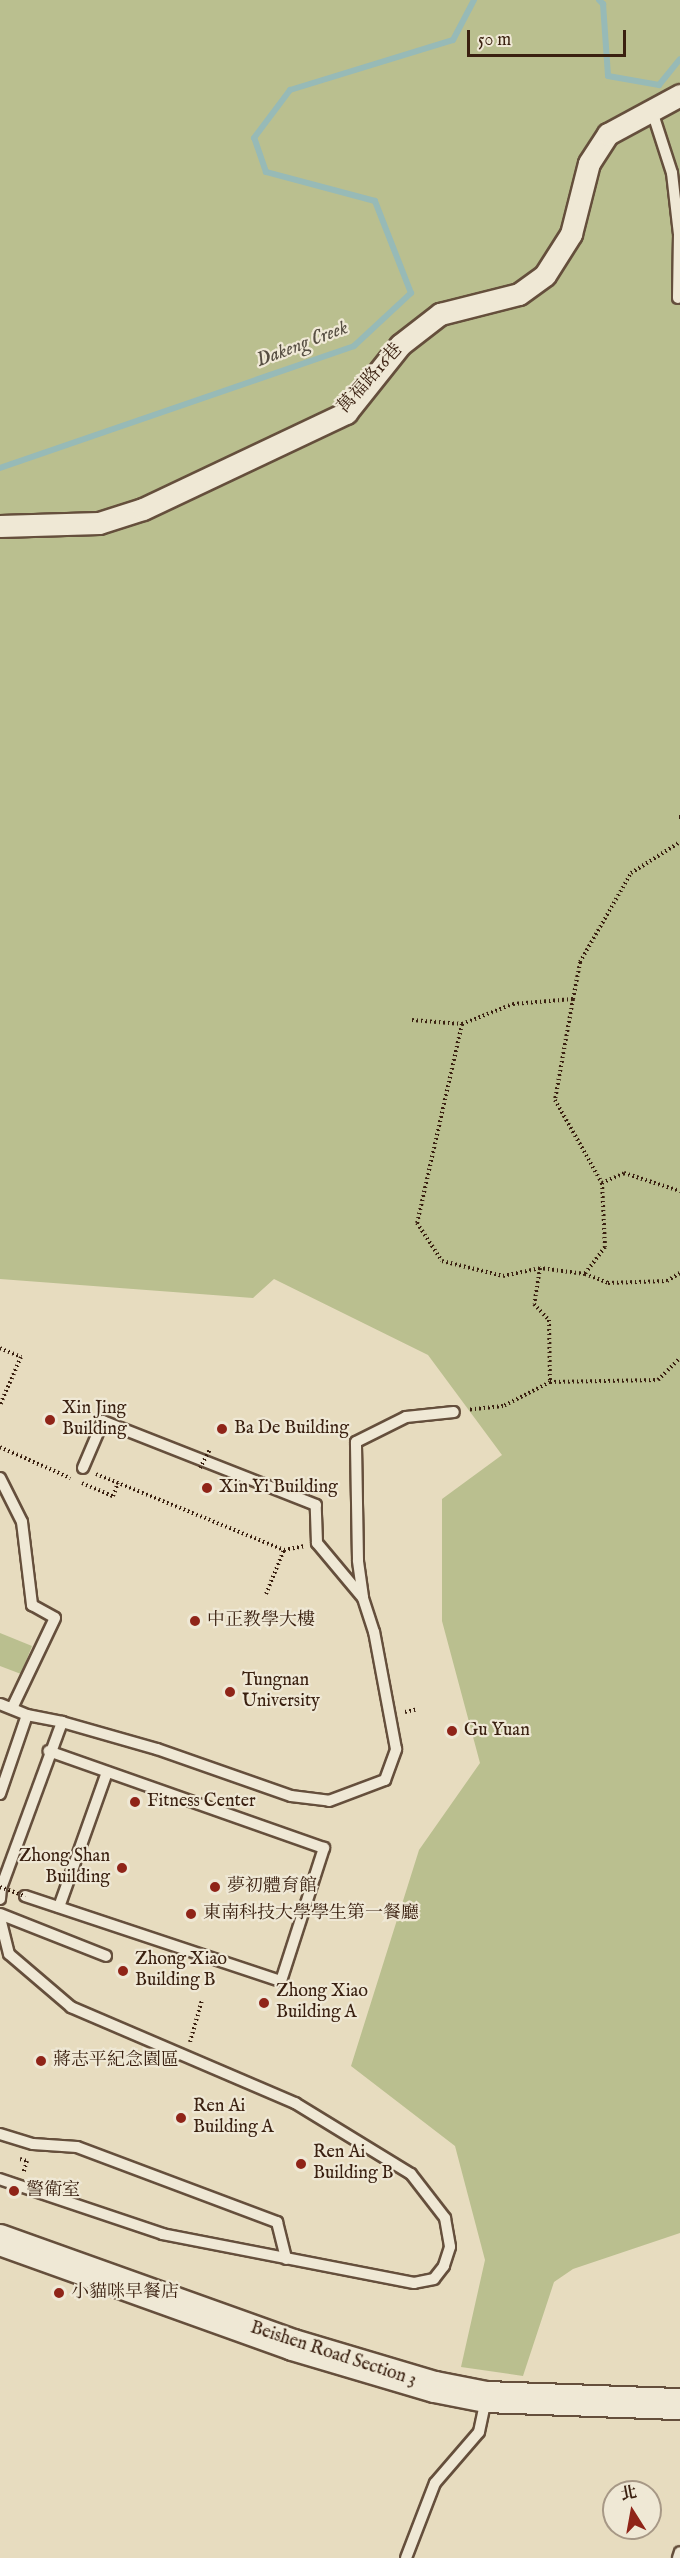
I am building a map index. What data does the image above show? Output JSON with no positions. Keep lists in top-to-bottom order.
{
  "streets": {
    "main road": ["Beishen Road Section 3"],
    "street": ["萬福路16巷"]
  },
  "water": ["Dakeng Creek"],
  "places": [
    "Xin Jing Building",
    "Ba De Building",
    "Xin Yi Building",
    "中正教學大樓",
    "Tungnan University",
    "Gu Yuan",
    "Fitness Center",
    "Zhong Shan Building",
    "夢初體育館",
    "東南科技大學學生第一餐廳",
    "Zhong Xiao Building B",
    "Zhong Xiao Building A",
    "蔣志平紀念園區",
    "Ren Ai Building A",
    "Ren Ai Building B",
    "警衛室",
    "小貓咪早餐店"
  ],
  "scale_bar": "50 m",
  "north": "top"
}
